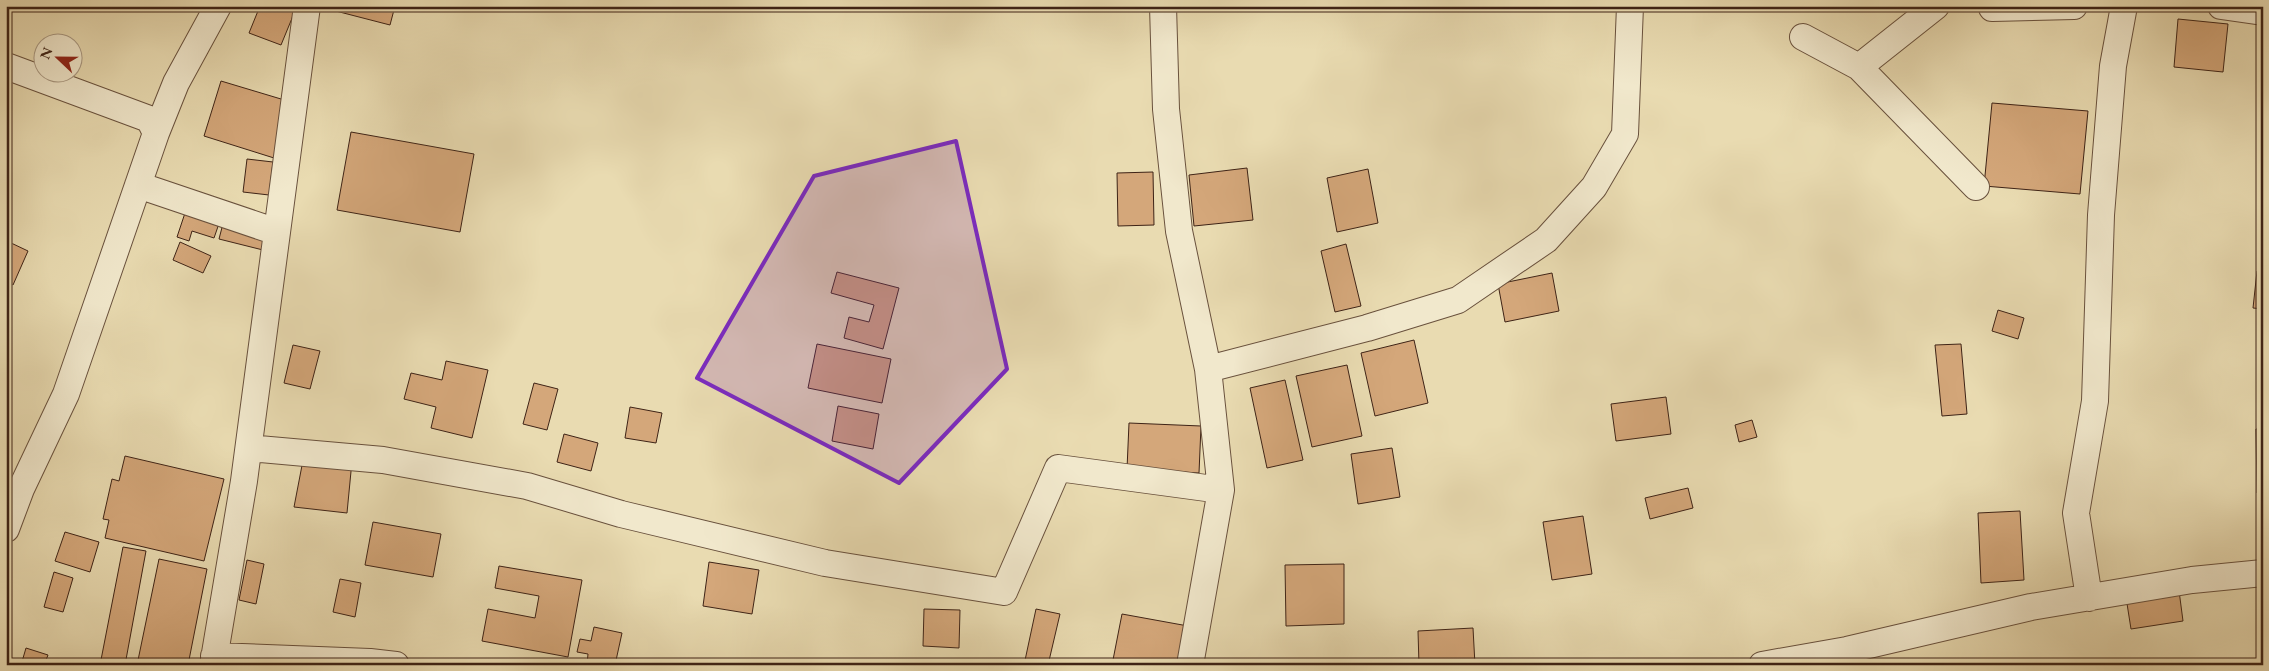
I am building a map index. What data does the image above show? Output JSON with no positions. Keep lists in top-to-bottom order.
{
  "north": "left"
}
